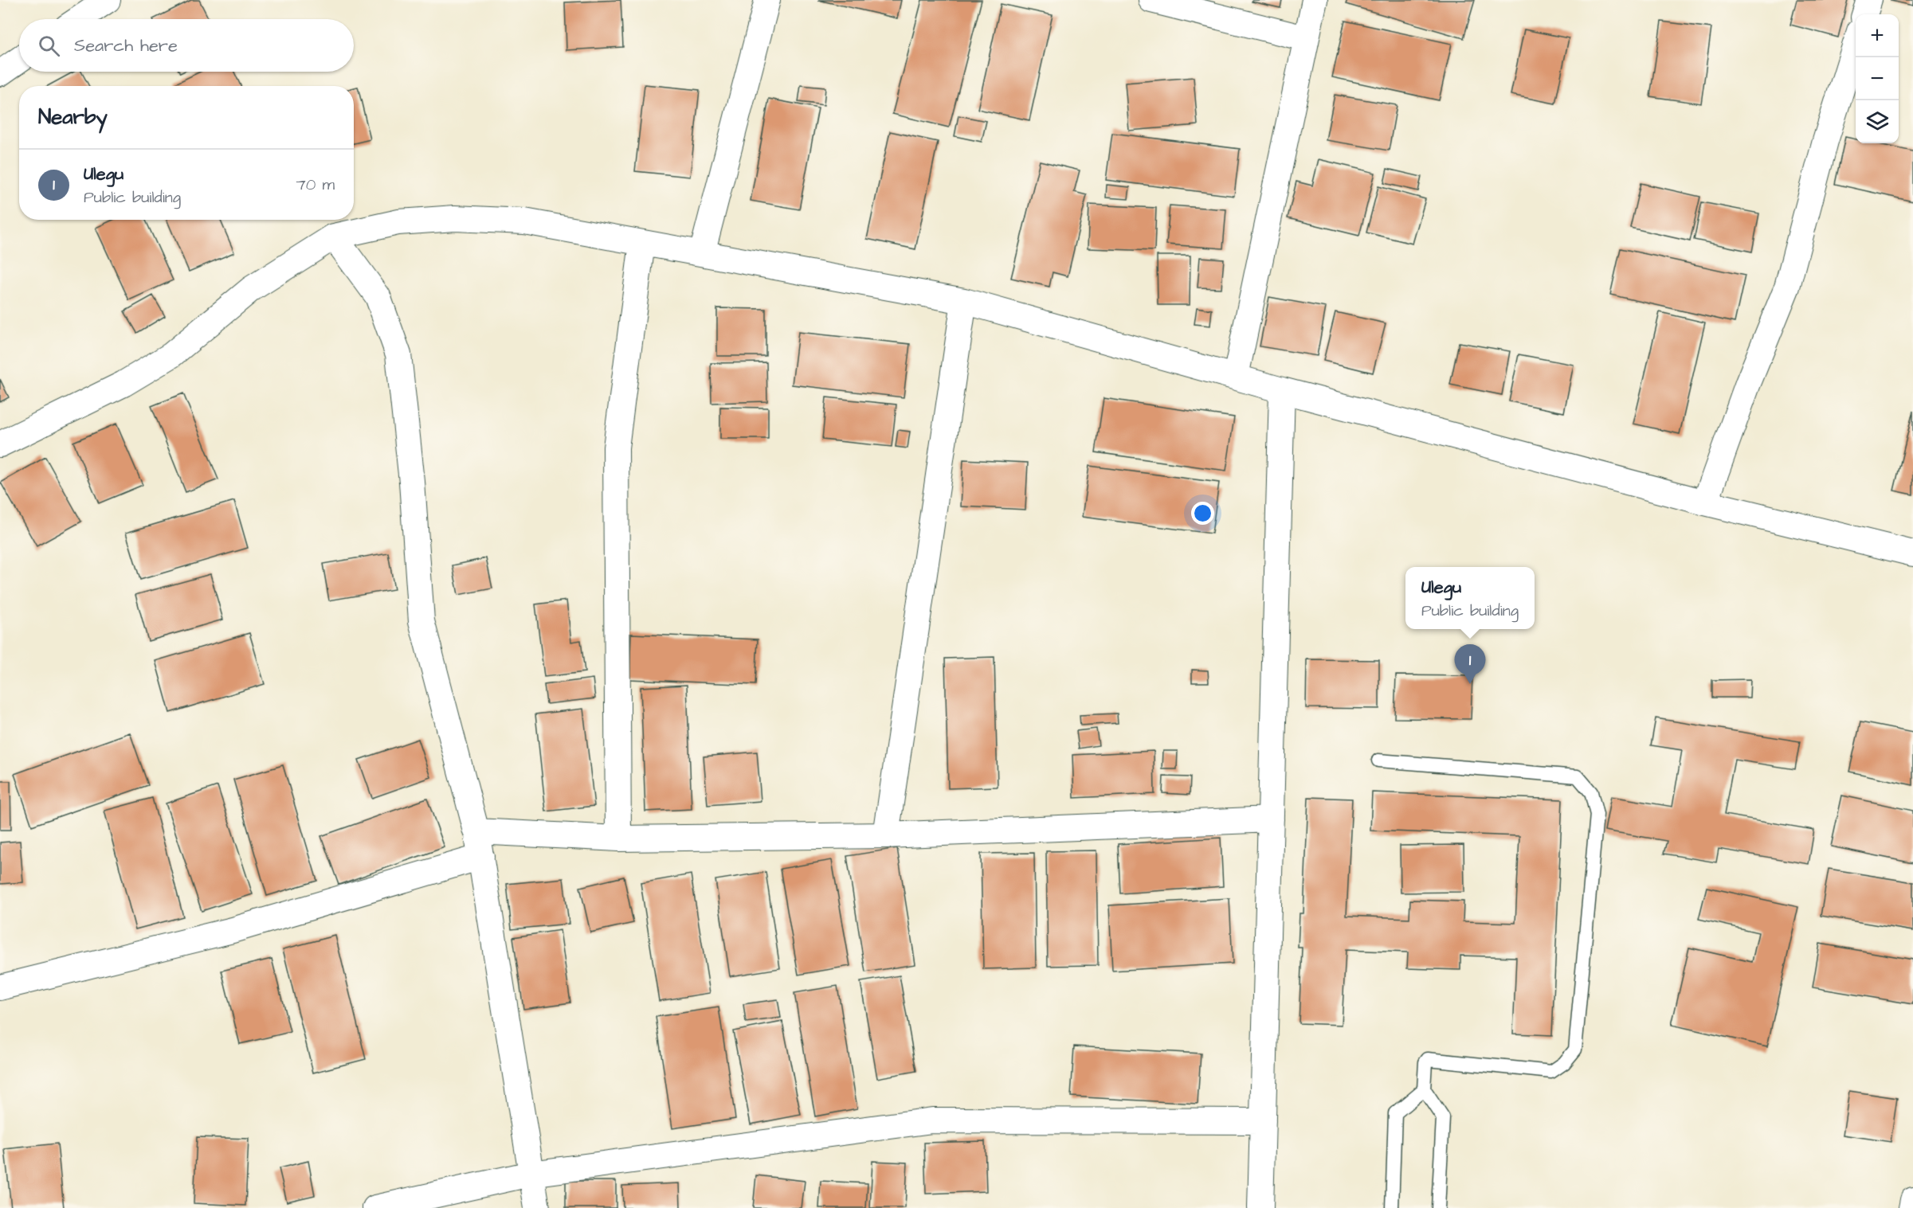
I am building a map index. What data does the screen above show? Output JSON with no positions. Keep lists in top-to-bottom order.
{
  "page": {
    "map_buttons": ["+", "−"],
    "search": "Search here",
    "heading": "Nearby",
    "list": [
      {
        "mark": "1",
        "name": "Ulegu",
        "note": "Public building",
        "value": "70 m"
      }
    ],
    "popup": ["Ulegu", "Public building"],
    "pins": "1"
  }
}
